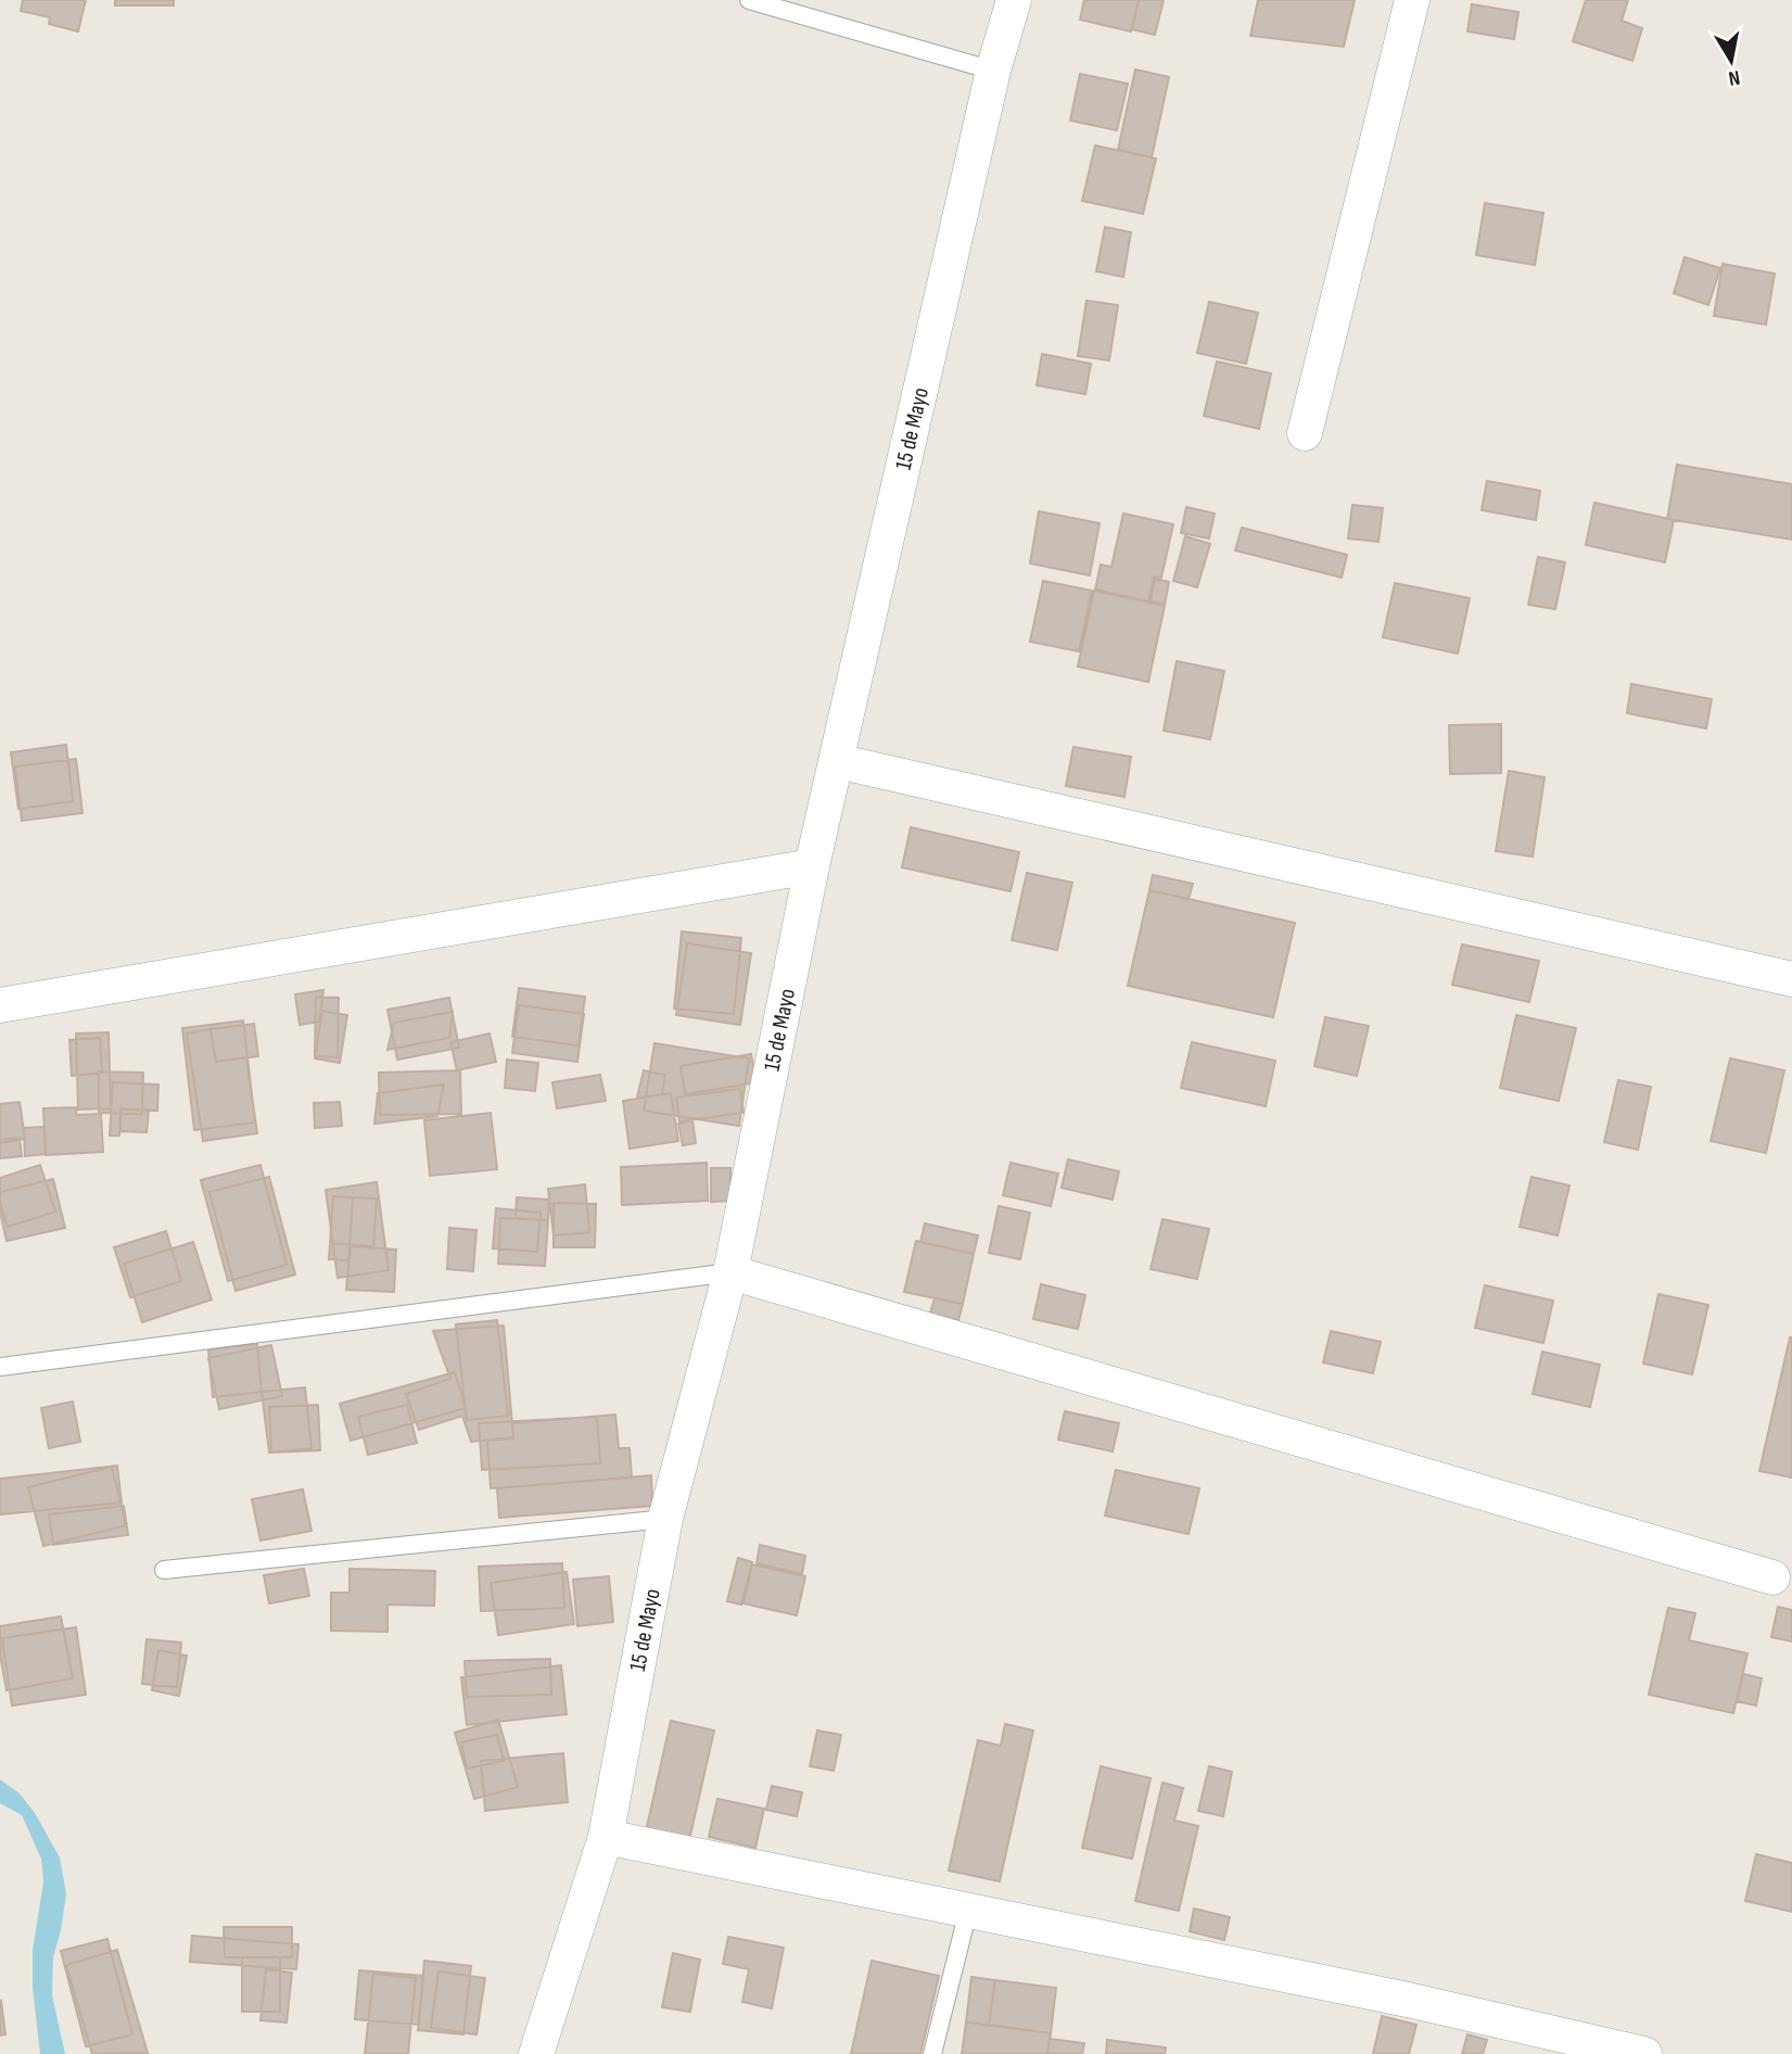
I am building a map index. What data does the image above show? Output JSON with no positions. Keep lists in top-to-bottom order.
{
  "streets": {
    "street": ["15 de Mayo"]
  },
  "north": "bottom"
}
